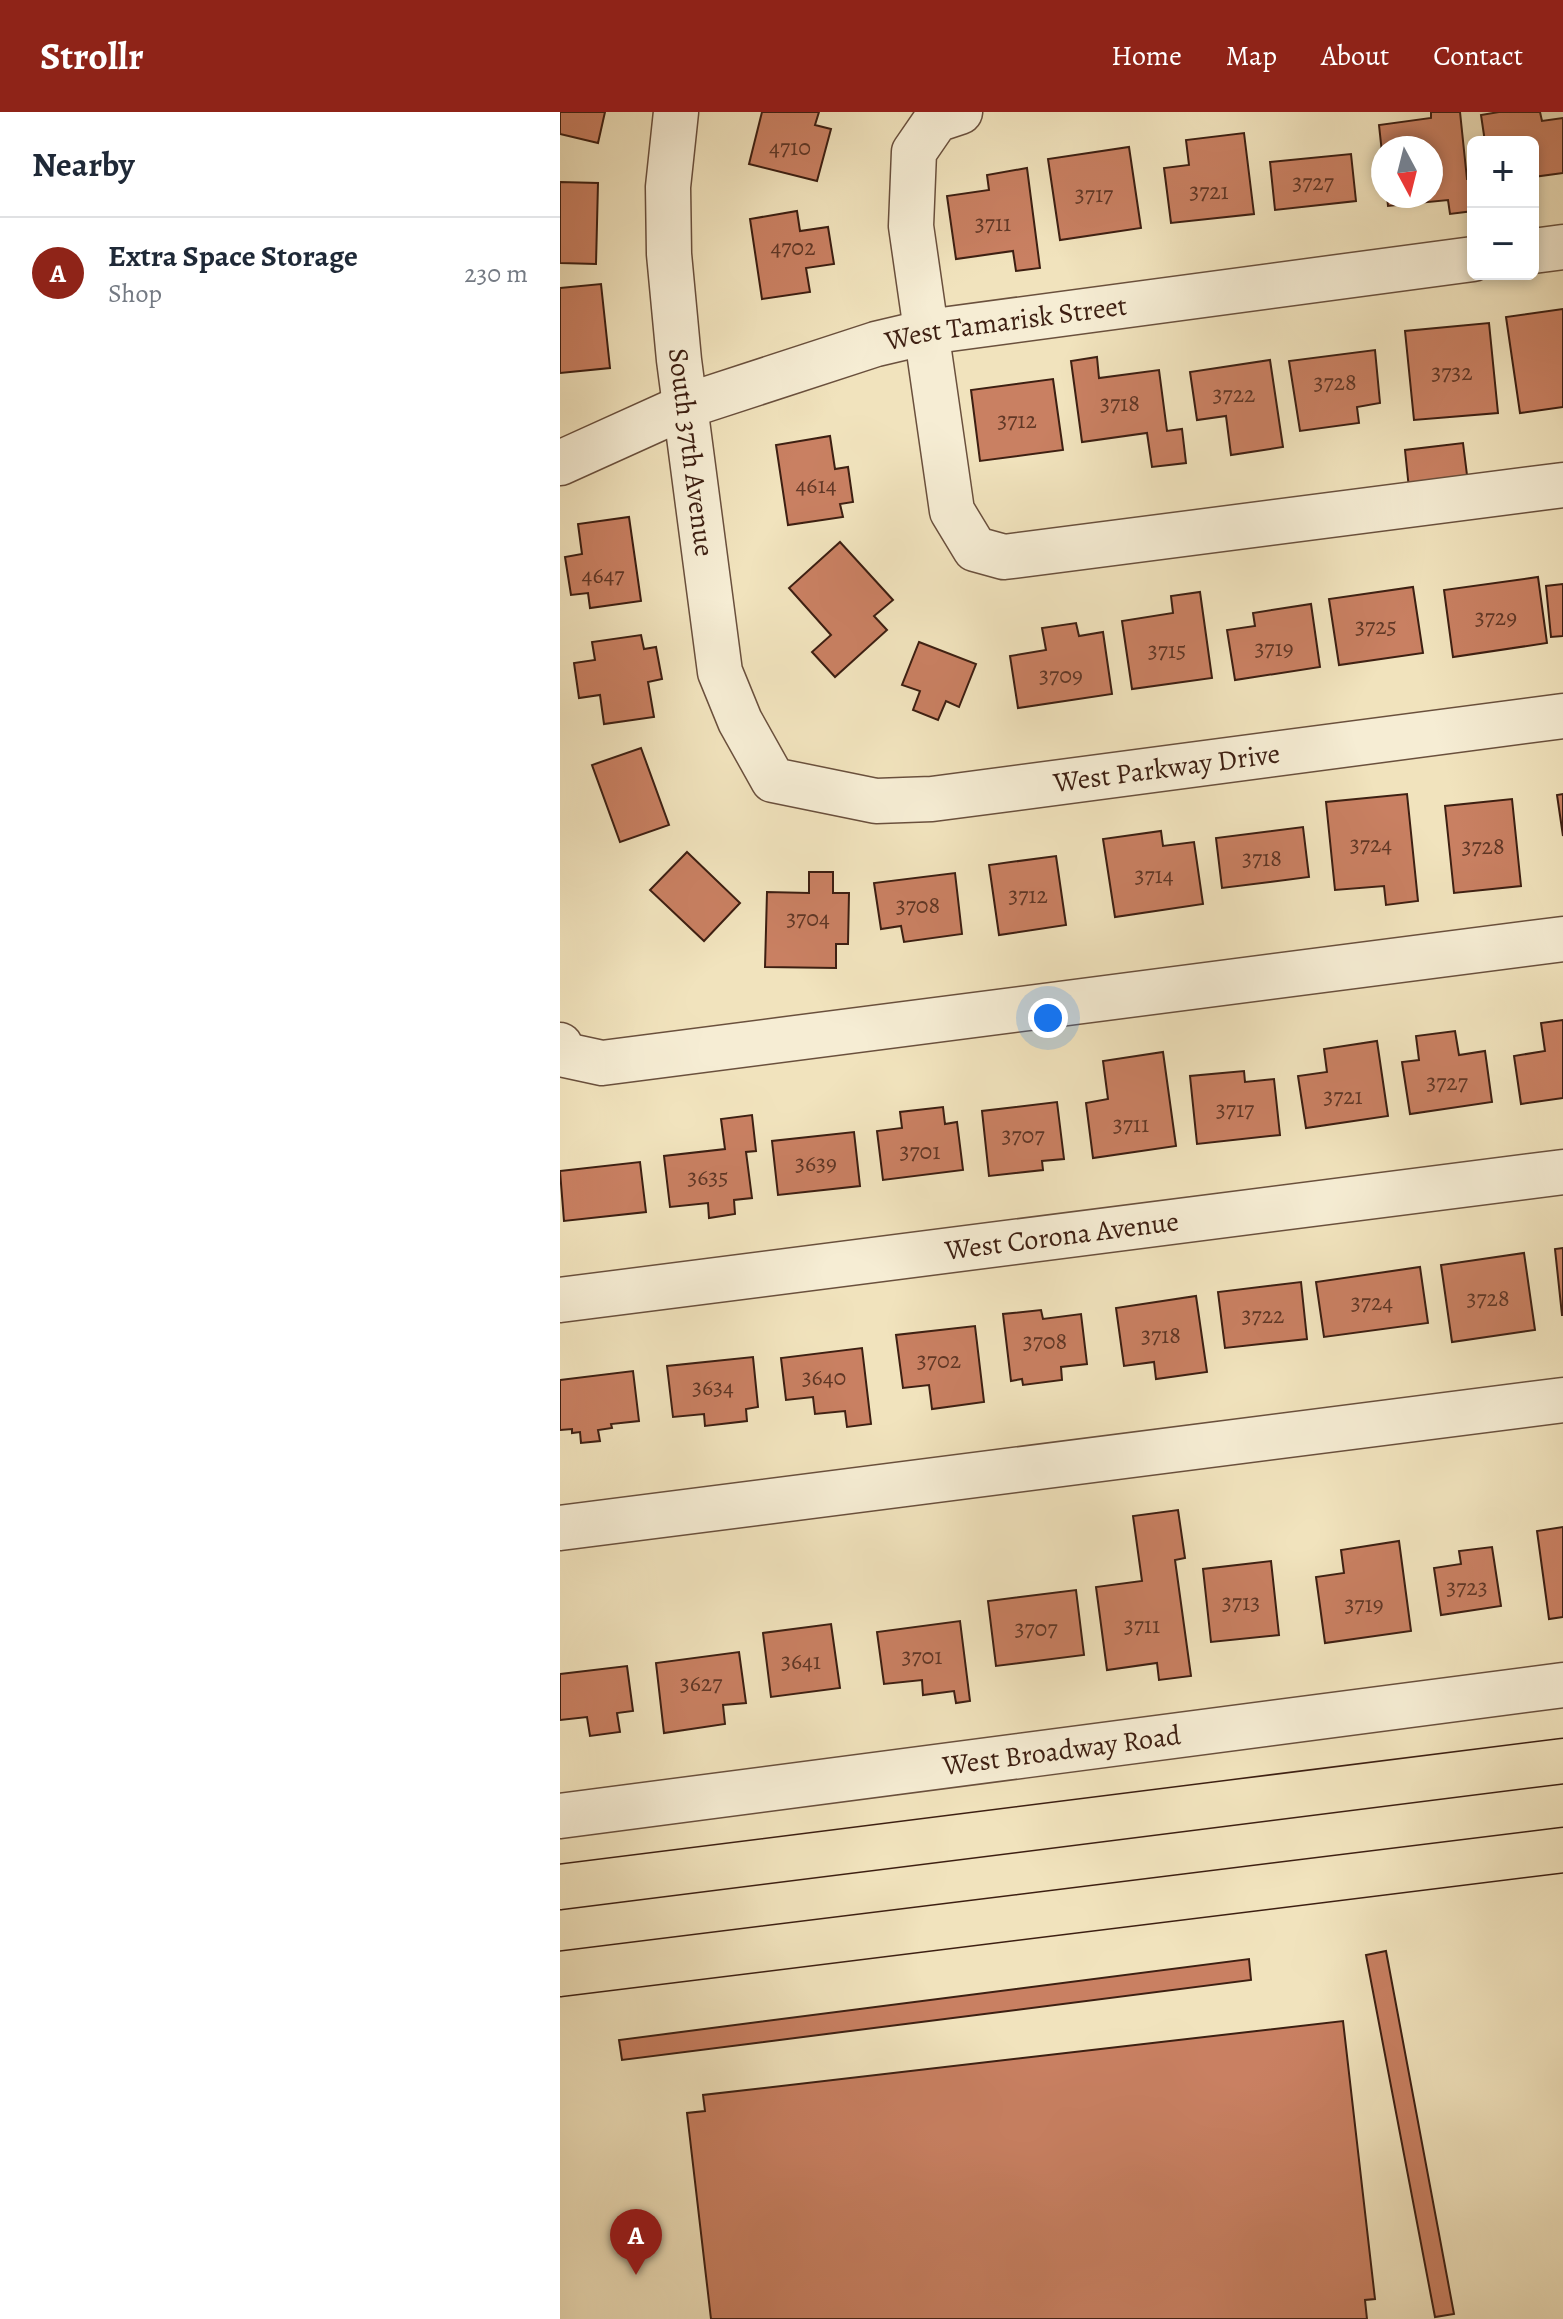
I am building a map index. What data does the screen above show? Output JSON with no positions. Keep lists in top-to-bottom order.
{
  "streets": {
    "street": [
      "West Tamarisk Street",
      "South 37th Avenue",
      "West Parkway Drive",
      "West Corona Avenue",
      "West Broadway Road"
    ]
  },
  "crossings": [
    ["West Tamarisk Street", "South 37th Avenue"],
    ["South 37th Avenue", "West Parkway Drive"]
  ],
  "house_numbers": [
    "4710",
    "3727",
    "3721",
    "3717",
    "3711",
    "4702",
    "3732",
    "3728",
    "3722",
    "3718",
    "3712",
    "4614",
    "4647",
    "3729",
    "3725",
    "3719",
    "3715",
    "3709",
    "3724",
    "3728",
    "3718",
    "3714",
    "3712",
    "3708",
    "3704",
    "3727",
    "3721",
    "3717",
    "3711",
    "3707",
    "3701",
    "3639",
    "3635",
    "3728",
    "3724",
    "3722",
    "3718",
    "3708",
    "3702",
    "3640",
    "3634",
    "3723",
    "3713",
    "3719",
    "3711",
    "3707",
    "3701",
    "3641",
    "3627"
  ],
  "north": "bottom",
  "page": {
    "header": "Strollr",
    "nav": [
      "Home",
      "Map",
      "About",
      "Contact"
    ],
    "heading": "Nearby",
    "map_buttons": ["+", "−"],
    "list": [
      {
        "mark": "A",
        "name": "Extra Space Storage",
        "note": "Shop",
        "value": "230 m"
      }
    ],
    "pins": "A"
  }
}
